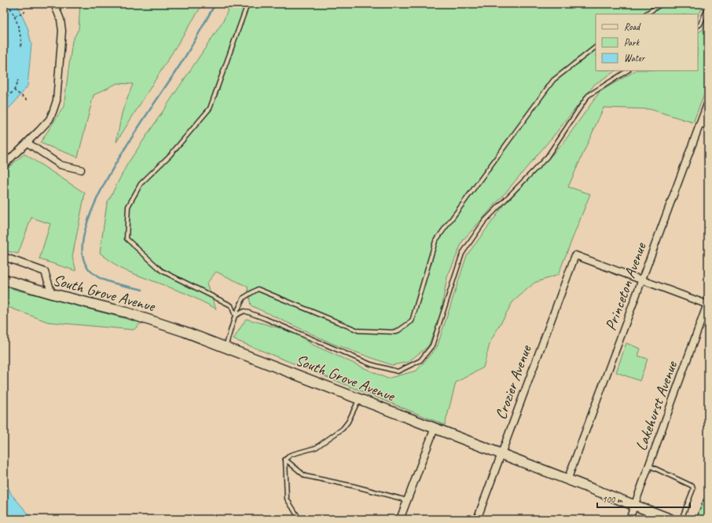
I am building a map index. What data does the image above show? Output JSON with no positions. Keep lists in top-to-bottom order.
{
  "streets": {
    "main road": ["South Grove Avenue"],
    "street": ["Princeton Avenue", "Crozier Avenue", "Lakehurst Avenue"]
  },
  "crossings": [
    ["Princeton Avenue", "South Grove Avenue"],
    ["Princeton Avenue", "Crozier Avenue"],
    ["South Grove Avenue", "Crozier Avenue"],
    ["South Grove Avenue", "Lakehurst Avenue"]
  ],
  "legend": ["Road", "Park", "Water"],
  "scale_bar": "100 m"
}
